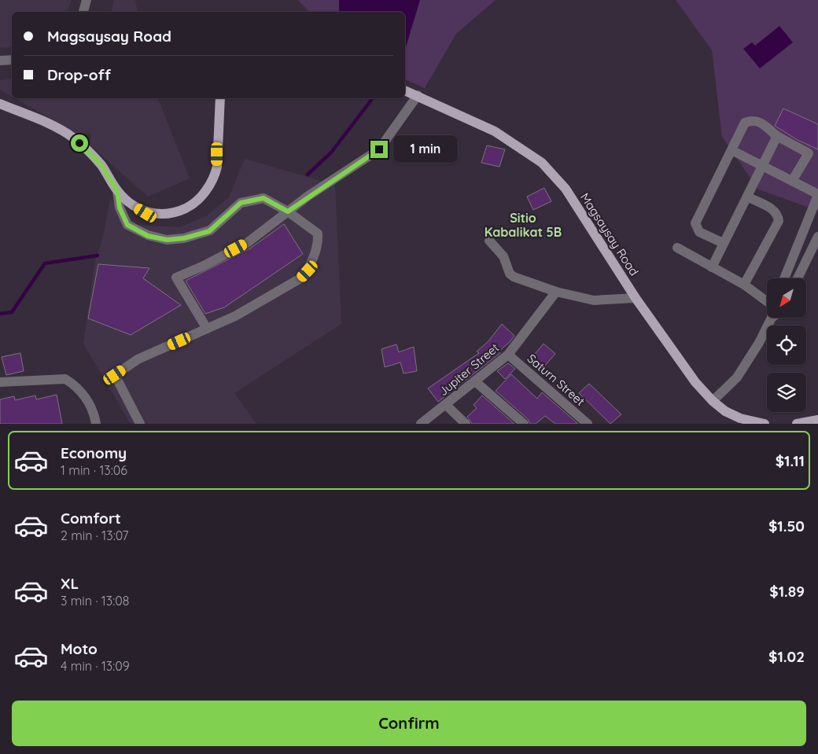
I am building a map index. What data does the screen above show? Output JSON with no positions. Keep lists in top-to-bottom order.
{
  "streets": {
    "main road": ["Magsaysay Road"],
    "street": ["Jupiter Street", "Saturn Street"]
  },
  "crossings": [
    ["Jupiter Street", "Saturn Street"]
  ],
  "districts": ["Sitio Kabalikat 5B"],
  "north": "bottom left",
  "page": {
    "banner": ["Magsaysay Road", "Drop-off"],
    "bubble": "1 min",
    "list": [
      {
        "name": "Economy",
        "note": "1 min · 13:06",
        "value": "$1.11"
      },
      {
        "name": "Comfort",
        "note": "2 min · 13:07",
        "value": "$1.50"
      },
      {
        "name": "XL",
        "note": "3 min · 13:08",
        "value": "$1.89"
      },
      {
        "name": "Moto",
        "note": "4 min · 13:09",
        "value": "$1.02"
      }
    ],
    "buttons": "Confirm"
  }
}
